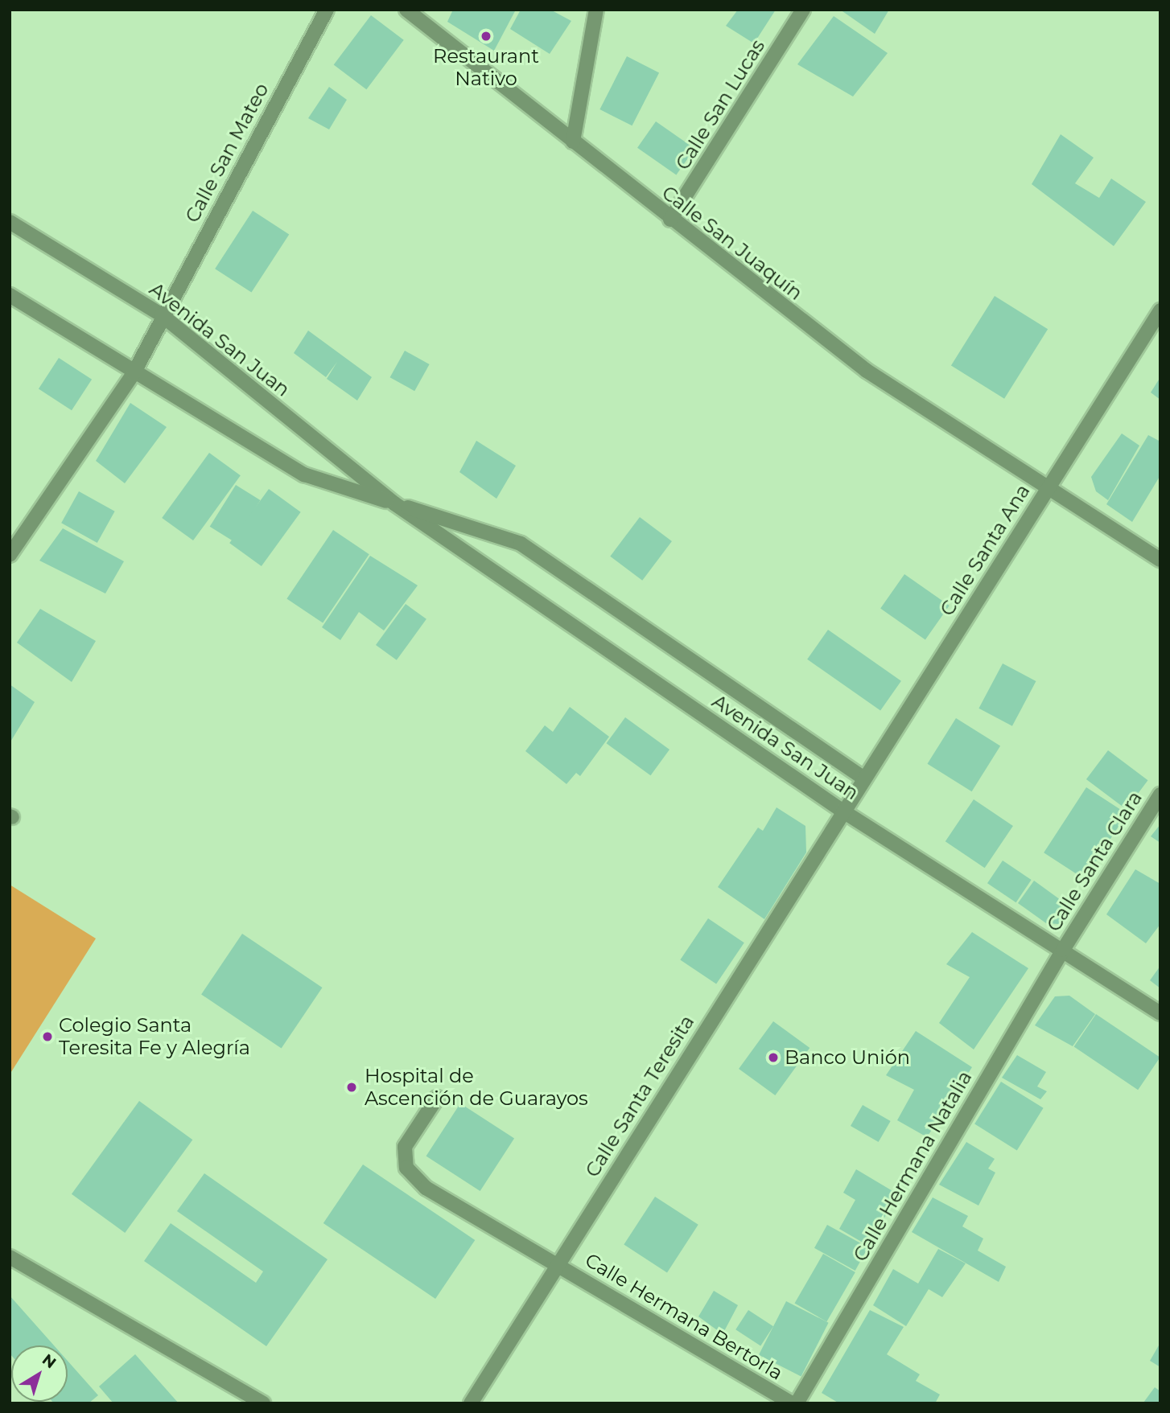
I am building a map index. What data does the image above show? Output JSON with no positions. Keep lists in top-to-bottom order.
{
  "streets": {
    "street": [
      "Calle San Lucas",
      "Calle San Mateo",
      "Calle San Juaquín",
      "Avenida San Juan",
      "Calle Santa Ana",
      "Calle Santa Clara",
      "Calle Santa Teresita",
      "Calle Hermana Natalia",
      "Calle Hermana Bertorla"
    ]
  },
  "crossings": [
    ["Calle San Lucas", "Calle San Juaquín"],
    ["Calle San Mateo", "Avenida San Juan"],
    ["Calle San Juaquín", "Calle Santa Ana"],
    ["Avenida San Juan", "Calle Santa Ana"],
    ["Avenida San Juan", "Calle Santa Clara"],
    ["Avenida San Juan", "Calle Santa Teresita"],
    ["Avenida San Juan", "Calle Hermana Natalia"],
    ["Calle Santa Ana", "Calle Santa Teresita"],
    ["Calle Santa Clara", "Calle Hermana Natalia"],
    ["Calle Santa Teresita", "Calle Hermana Bertorla"]
  ],
  "places": [
    "Restaurant Nativo",
    "Colegio Santa Teresita Fe y Alegría",
    "Banco Unión",
    "Hospital de Ascención de Guarayos"
  ],
  "north": "top right"
}
